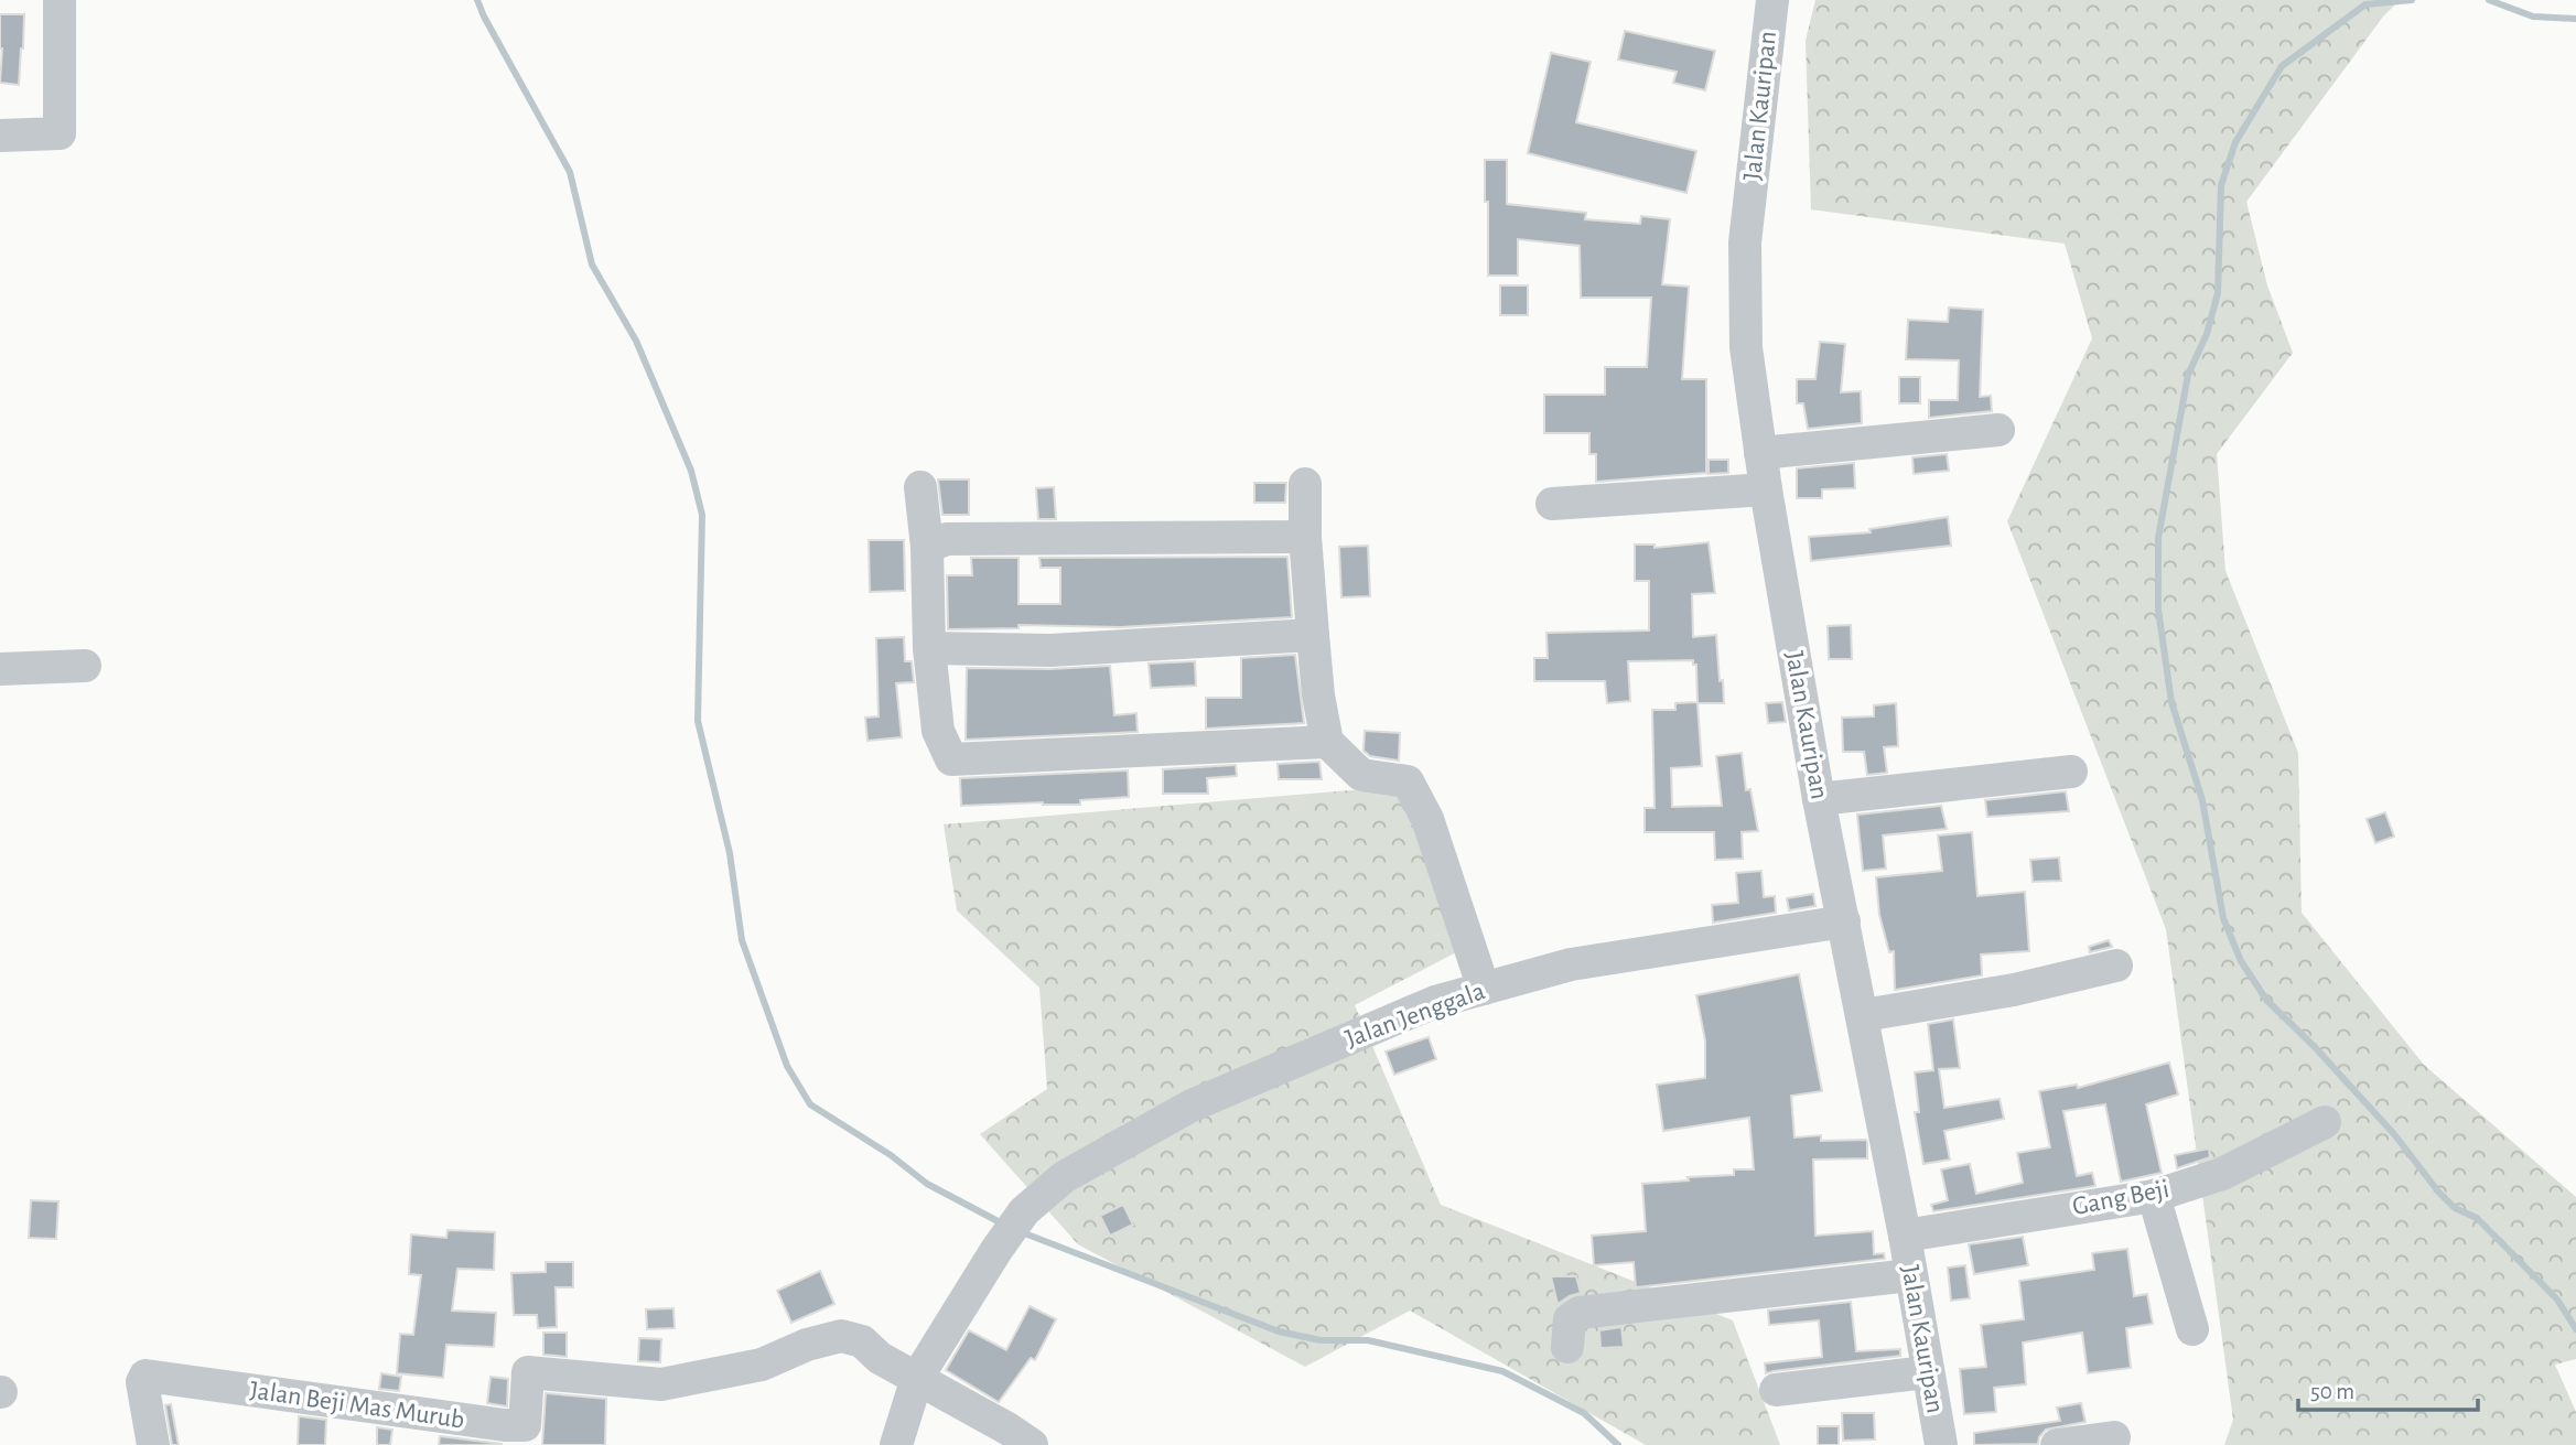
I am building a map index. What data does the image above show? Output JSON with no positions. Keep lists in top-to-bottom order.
{
  "streets": {
    "street": [
      "Jalan Kauripan",
      "Jalan Jenggala",
      "Gang Beji",
      "Jalan Beji Mas Murub"
    ]
  },
  "crossings": [
    ["Jalan Kauripan", "Jalan Jenggala"],
    ["Jalan Kauripan", "Gang Beji"],
    ["Jalan Jenggala", "Jalan Beji Mas Murub"]
  ],
  "scale_bar": "50 m"
}
